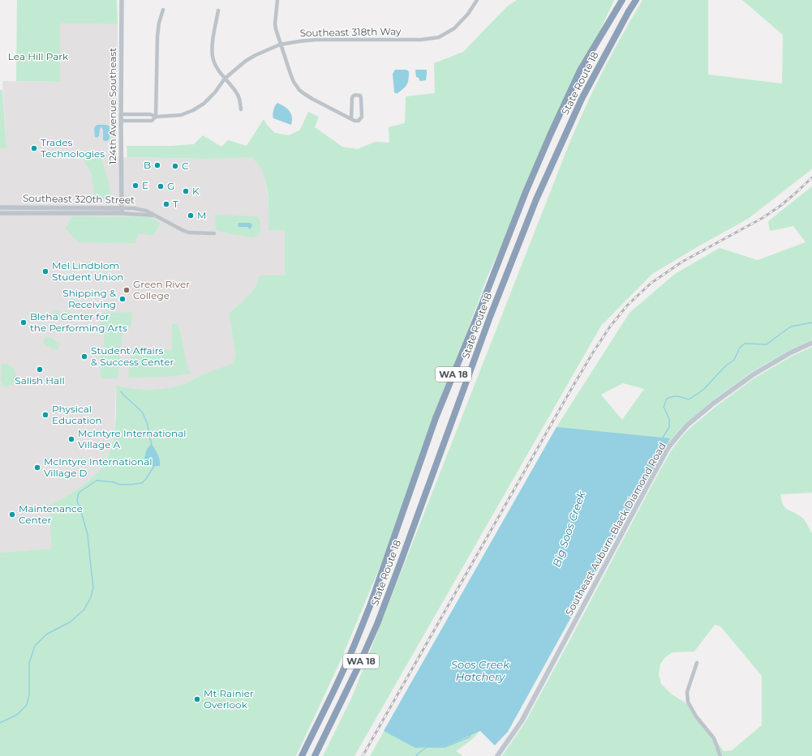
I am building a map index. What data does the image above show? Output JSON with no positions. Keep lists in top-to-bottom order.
{
  "streets": {
    "highway": ["State Route 18", "WA 18"],
    "main road": ["Southeast Auburn-Black Diamond Road"],
    "street": ["Southeast 318th Way", "124th Avenue Southeast", "Southeast 320th Street"]
  },
  "crossings": [
    ["Southeast 318th Way", "124th Avenue Southeast"],
    ["124th Avenue Southeast", "Southeast 320th Street"]
  ],
  "water": ["Big Soos Creek", "Soos Creek Hatchery"],
  "parks": ["Lea Hill Park"],
  "places": [
    "Trades Technologies",
    "B",
    "C",
    "E",
    "G",
    "K",
    "T",
    "M",
    "Mel Lindblom Student Union",
    "Green River College",
    "Shipping & Receiving",
    "Bleha Center for the Performing Arts",
    "Student Affairs & Success Center",
    "Salish Hall",
    "Physical Education",
    "McIntyre International Village A",
    "McIntyre International Village D",
    "Maintenance Center",
    "Mt Rainier Overlook"
  ]
}
